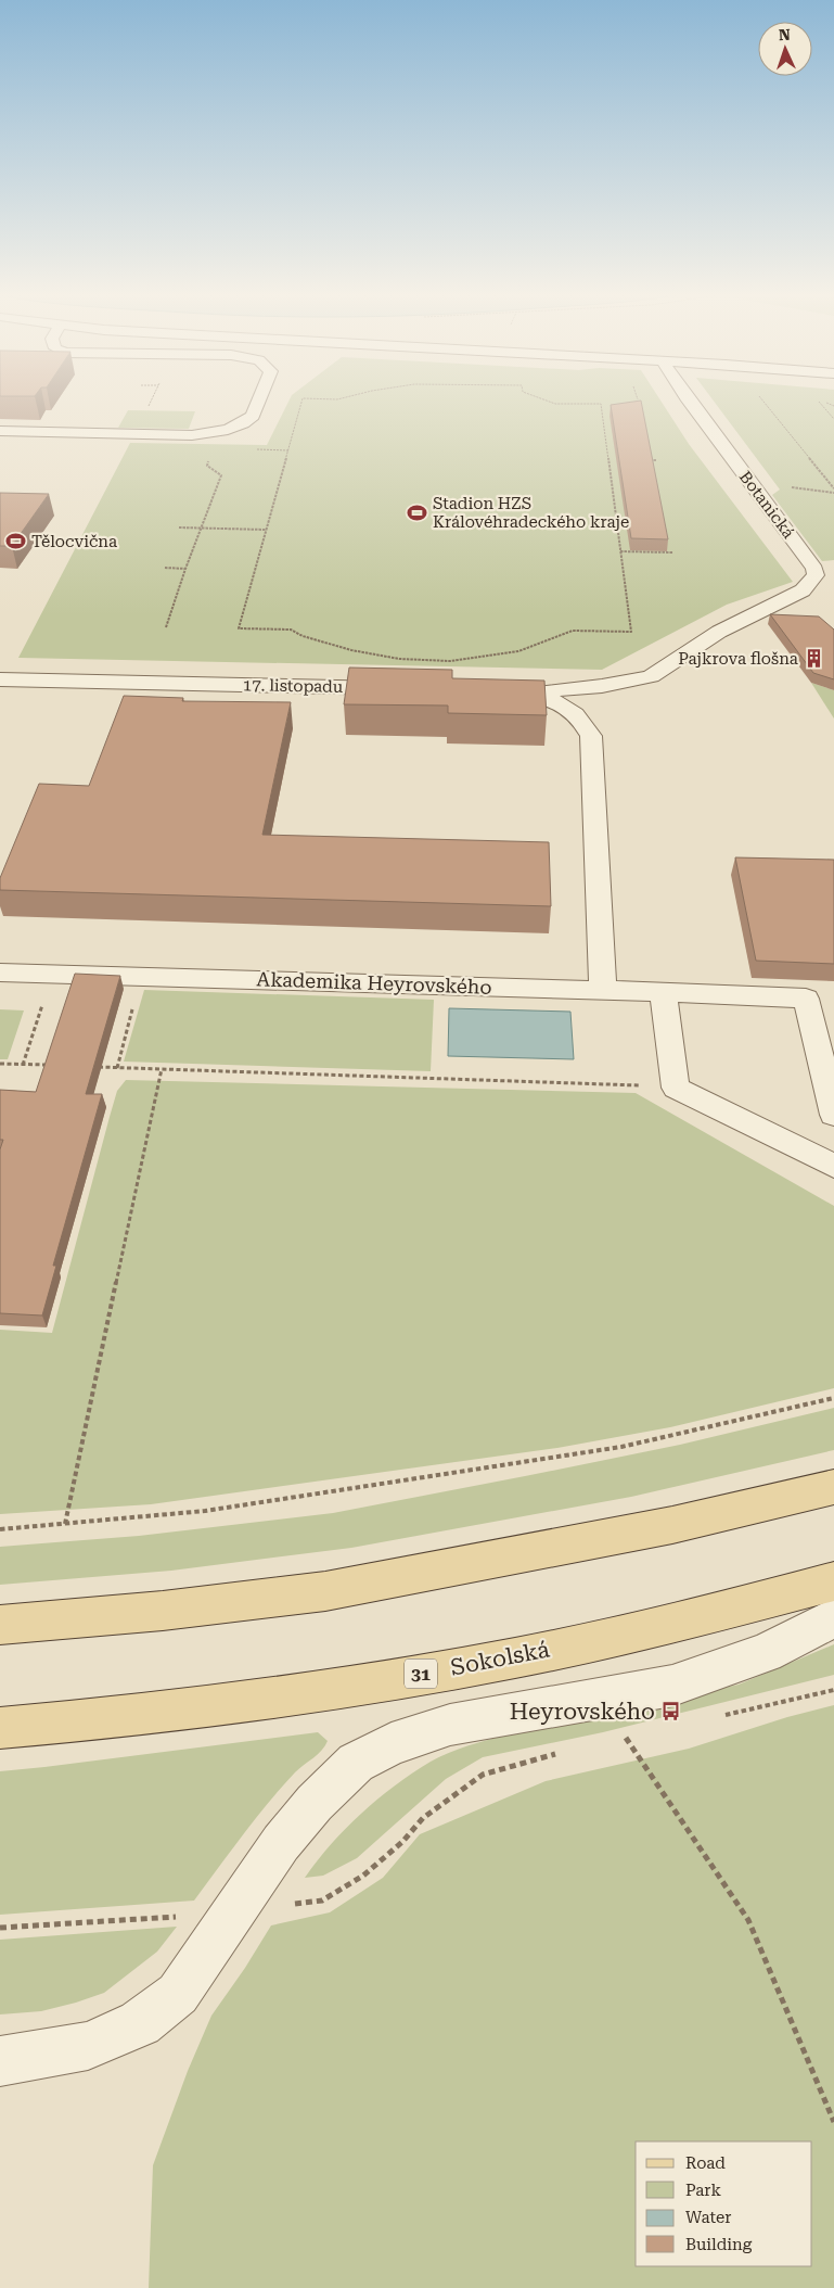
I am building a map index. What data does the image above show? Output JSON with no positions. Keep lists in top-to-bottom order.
{
  "streets": {
    "main road": ["Sokolská", "31"],
    "street": ["Botanická", "17. listopadu", "Akademika Heyrovského"]
  },
  "places": {
    "sports": ["Stadion HZS Královéhradeckého kraje", "Tělocvična"],
    "building": ["Pajkrova flošna"],
    "bus stop": ["Heyrovského"]
  },
  "legend": [
    "Road",
    "Park",
    "Water",
    "Building"
  ],
  "north": "top"
}
